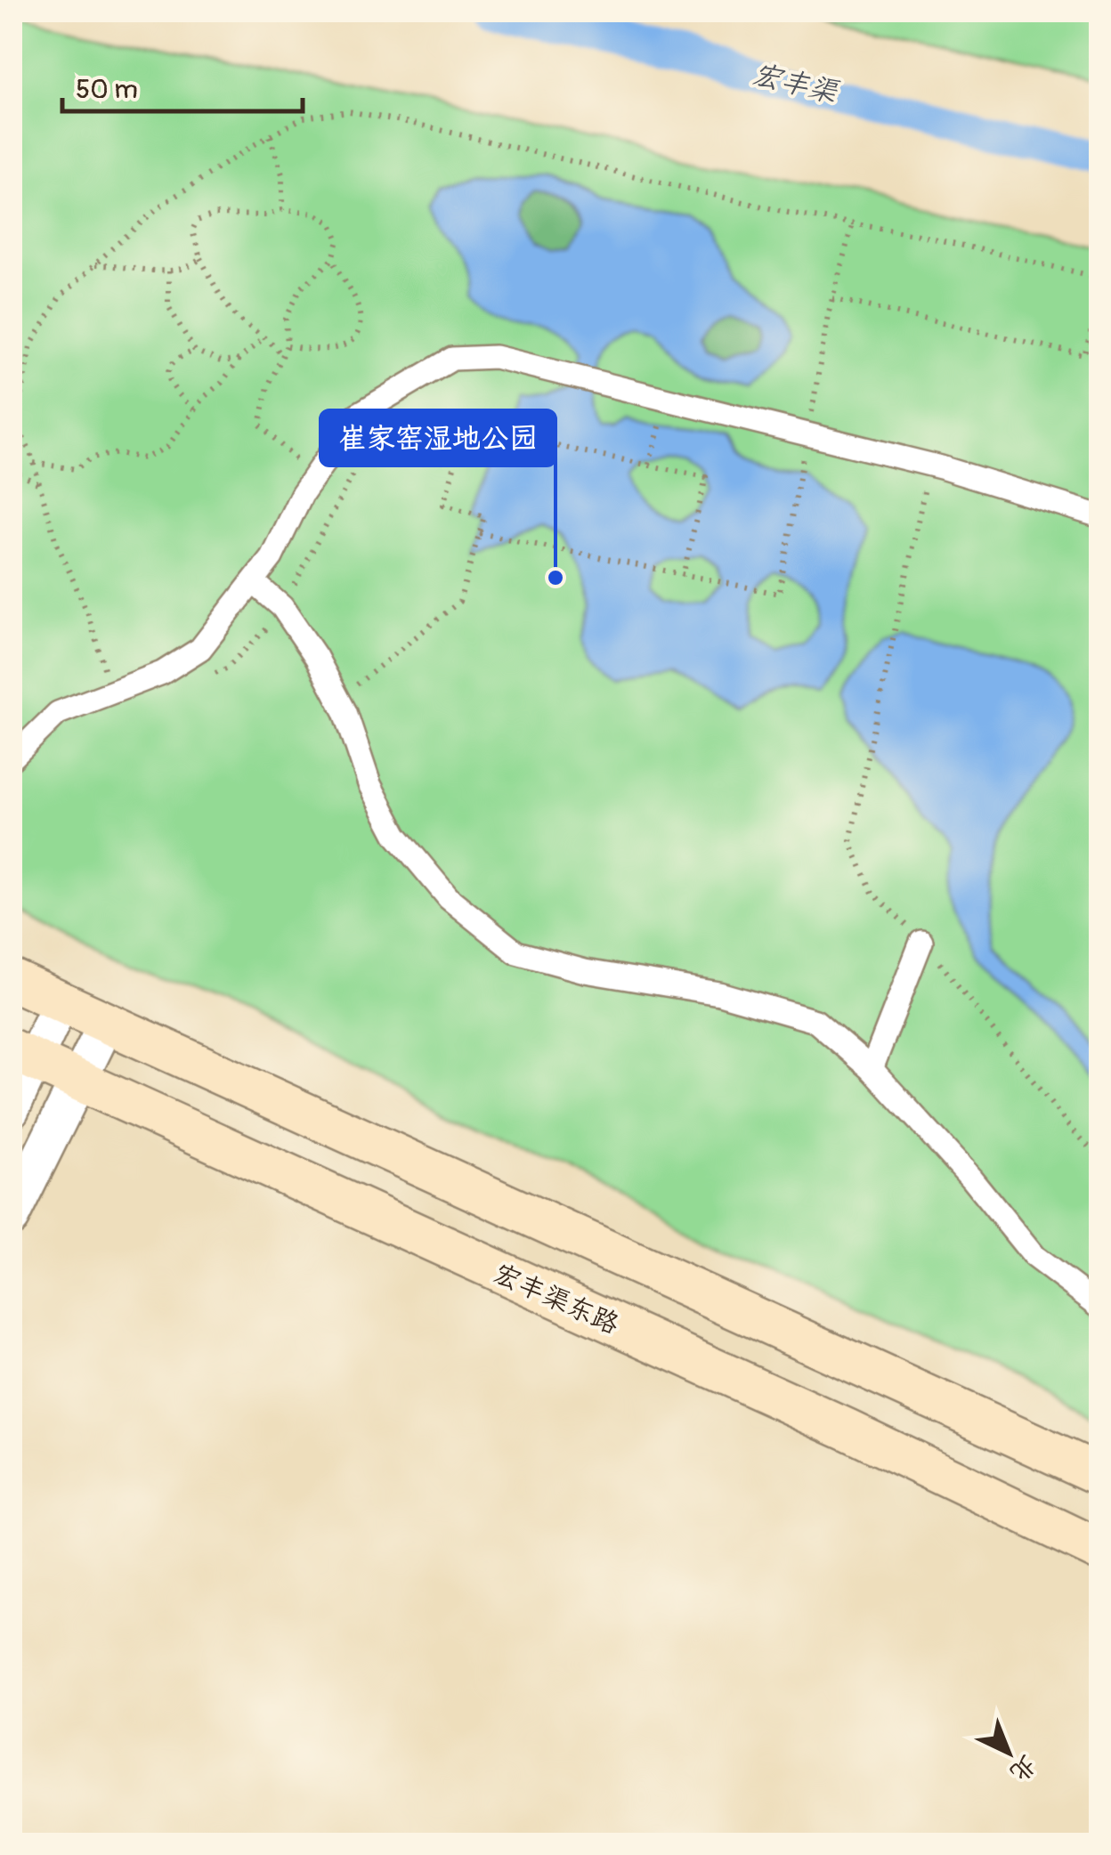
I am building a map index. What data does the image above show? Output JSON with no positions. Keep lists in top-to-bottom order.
{
  "streets": {
    "main road": ["宏丰渠东路"]
  },
  "water": ["宏丰渠"],
  "places": ["崔家窑湿地公园"],
  "scale_bar": "50 m",
  "north": "bottom right"
}
